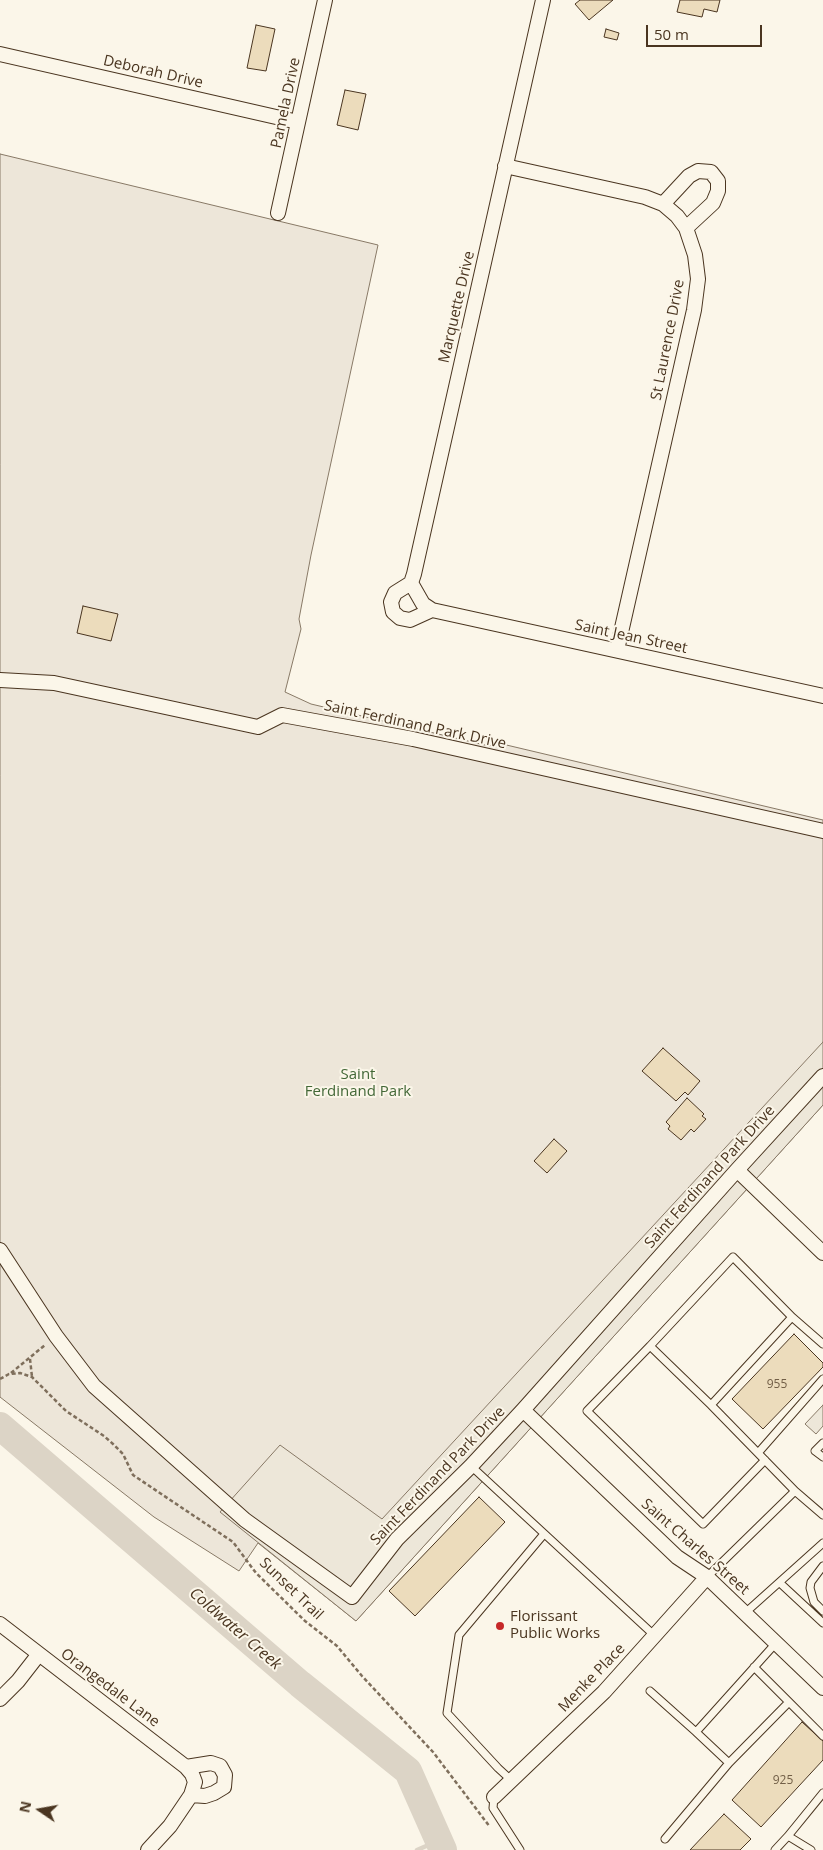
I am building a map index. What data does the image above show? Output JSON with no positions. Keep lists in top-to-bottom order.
{
  "streets": {
    "street": [
      "Deborah Drive",
      "Pamela Drive",
      "Marquette Drive",
      "St Laurence Drive",
      "Saint Jean Street",
      "Saint Ferdinand Park Drive",
      "Saint Charles Street",
      "Menke Place",
      "Orangedale Lane"
    ],
    "path": ["Sunset Trail"]
  },
  "crossings": [
    ["Deborah Drive", "Pamela Drive"],
    ["Marquette Drive", "St Laurence Drive"],
    ["St Laurence Drive", "Saint Jean Street"],
    ["Saint Ferdinand Park Drive", "Saint Charles Street"],
    ["Saint Charles Street", "Menke Place"]
  ],
  "water": ["Coldwater Creek"],
  "parks": ["Saint Ferdinand Park"],
  "places": ["Florissant Public Works"],
  "house_numbers": ["955", "925"],
  "scale_bar": "50 m",
  "north": "left"
}
